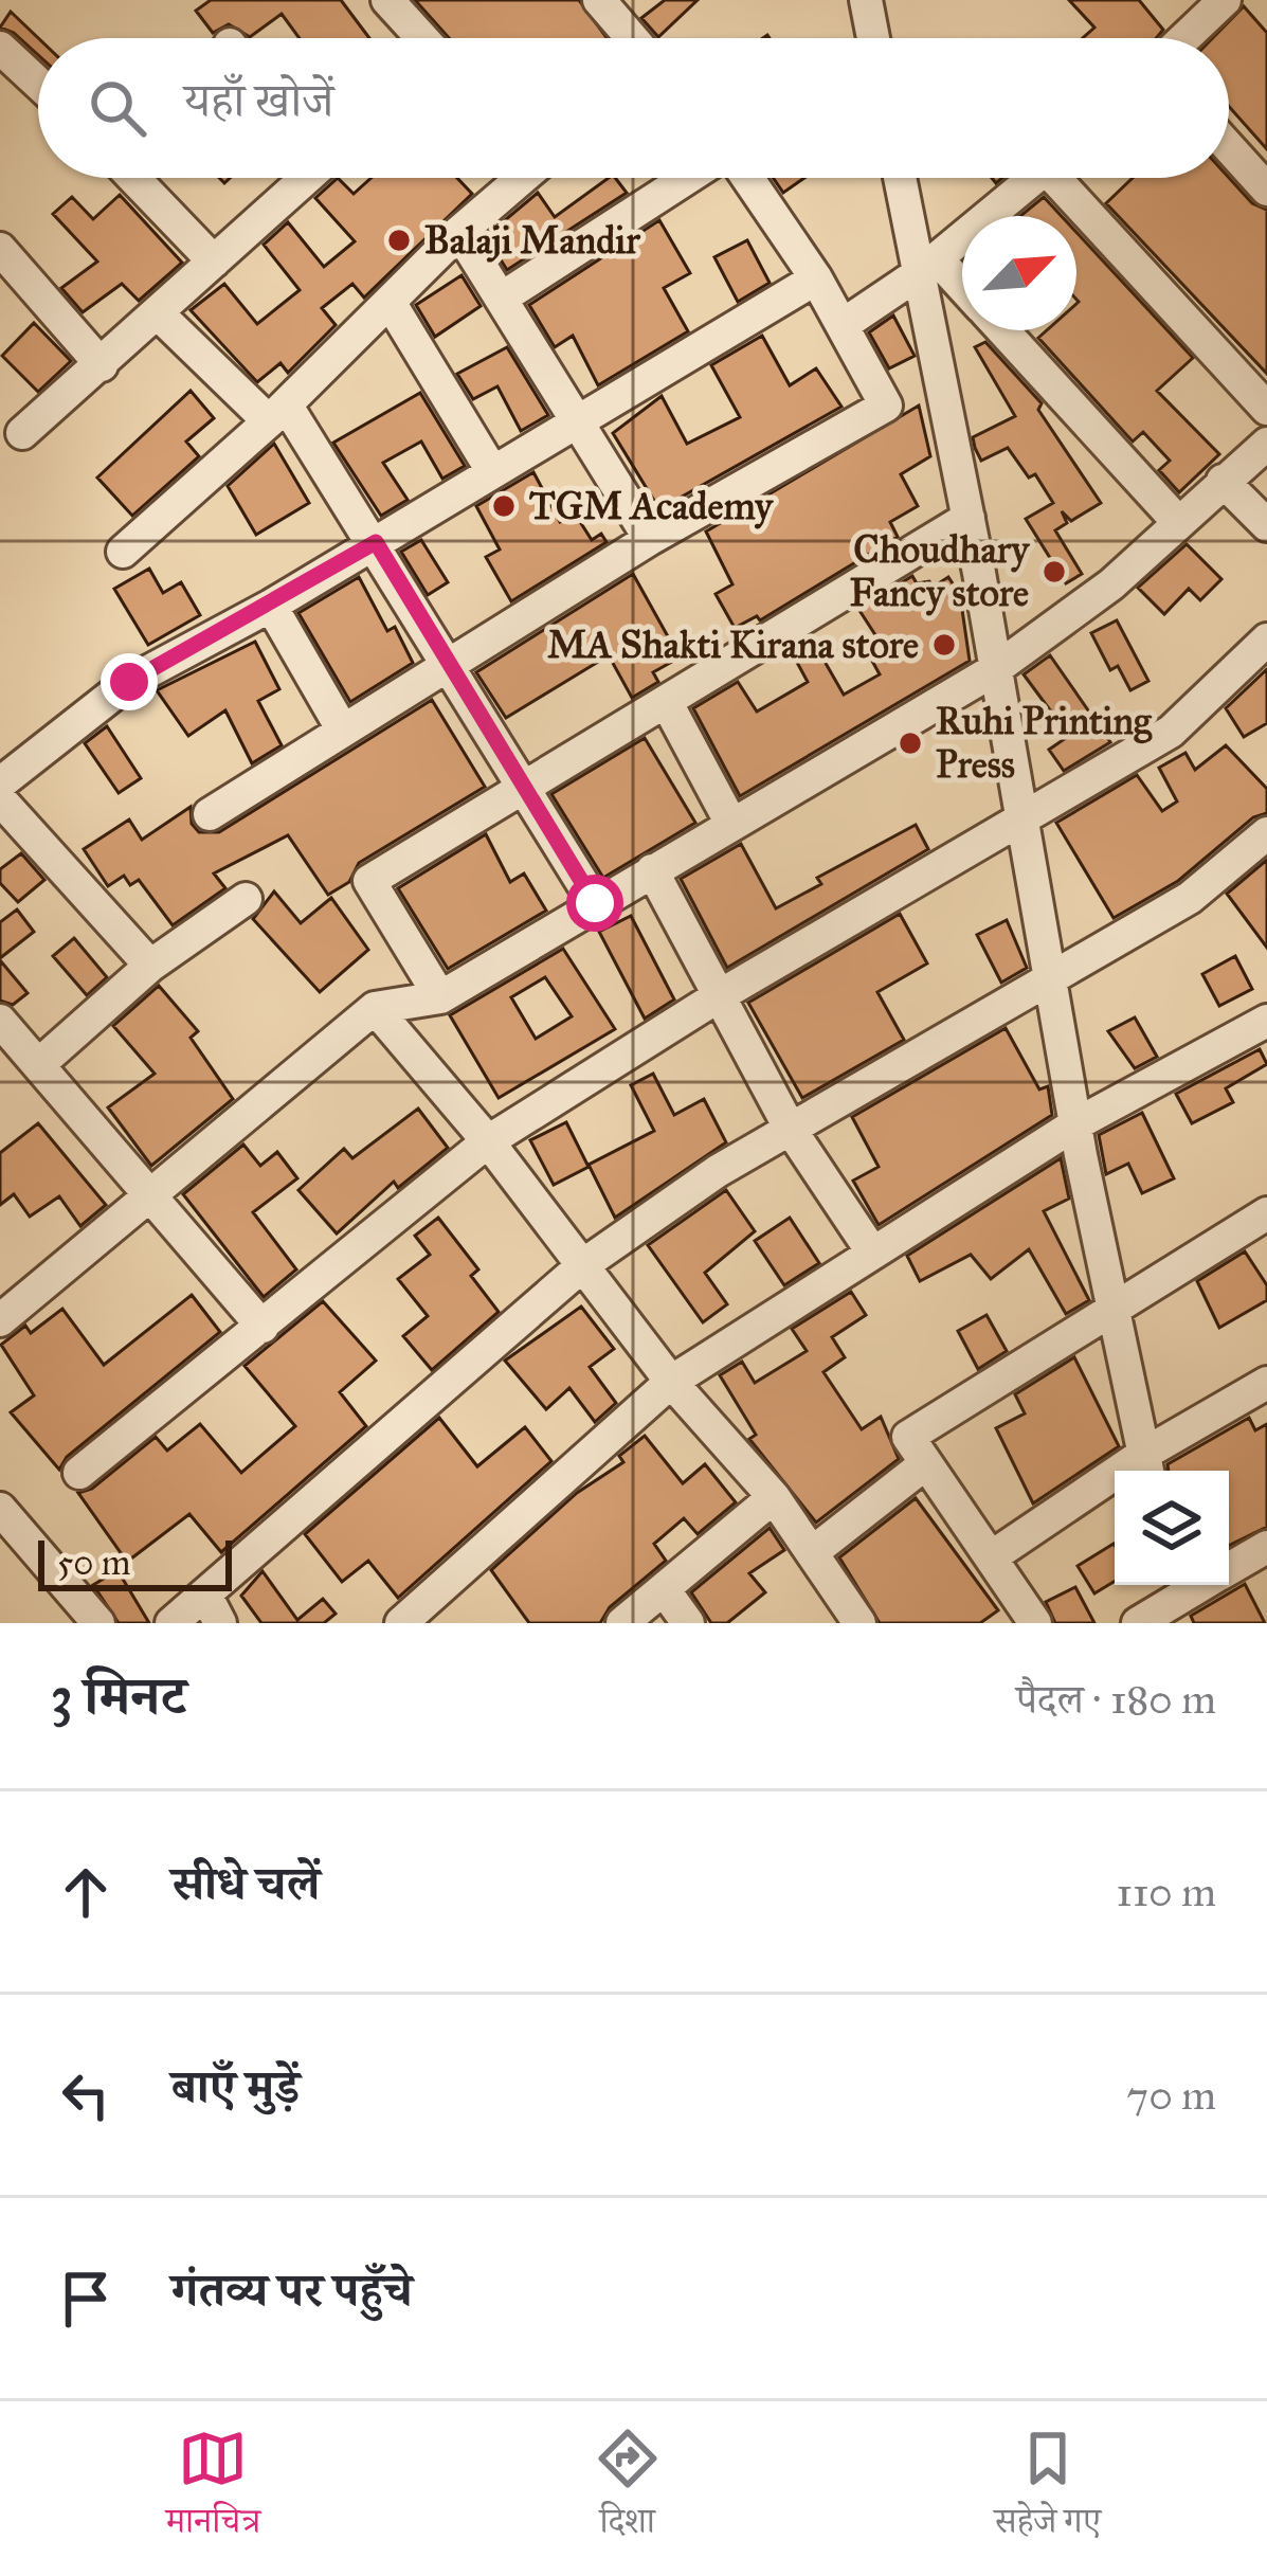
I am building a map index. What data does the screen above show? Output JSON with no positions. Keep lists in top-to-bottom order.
{
  "places": [
    "Balaji Mandir",
    "TGM Academy",
    "Choudhary Fancy store",
    "MA Shakti Kirana store",
    "Ruhi Printing Press"
  ],
  "scale_bar": "50 m",
  "north": "top right",
  "page": {
    "search": "यहाँ खोजें",
    "scale": "50 m",
    "heading": ["3 मिनट", "पैदल · 180 m"],
    "list": [
      ["सीधे चलें", "110 m"],
      ["बाएँ मुड़ें", "70 m"],
      "गंतव्य पर पहुँचे"
    ],
    "nav": ["मानचित्र", "दिशा", "सहेजे गए"]
  }
}
